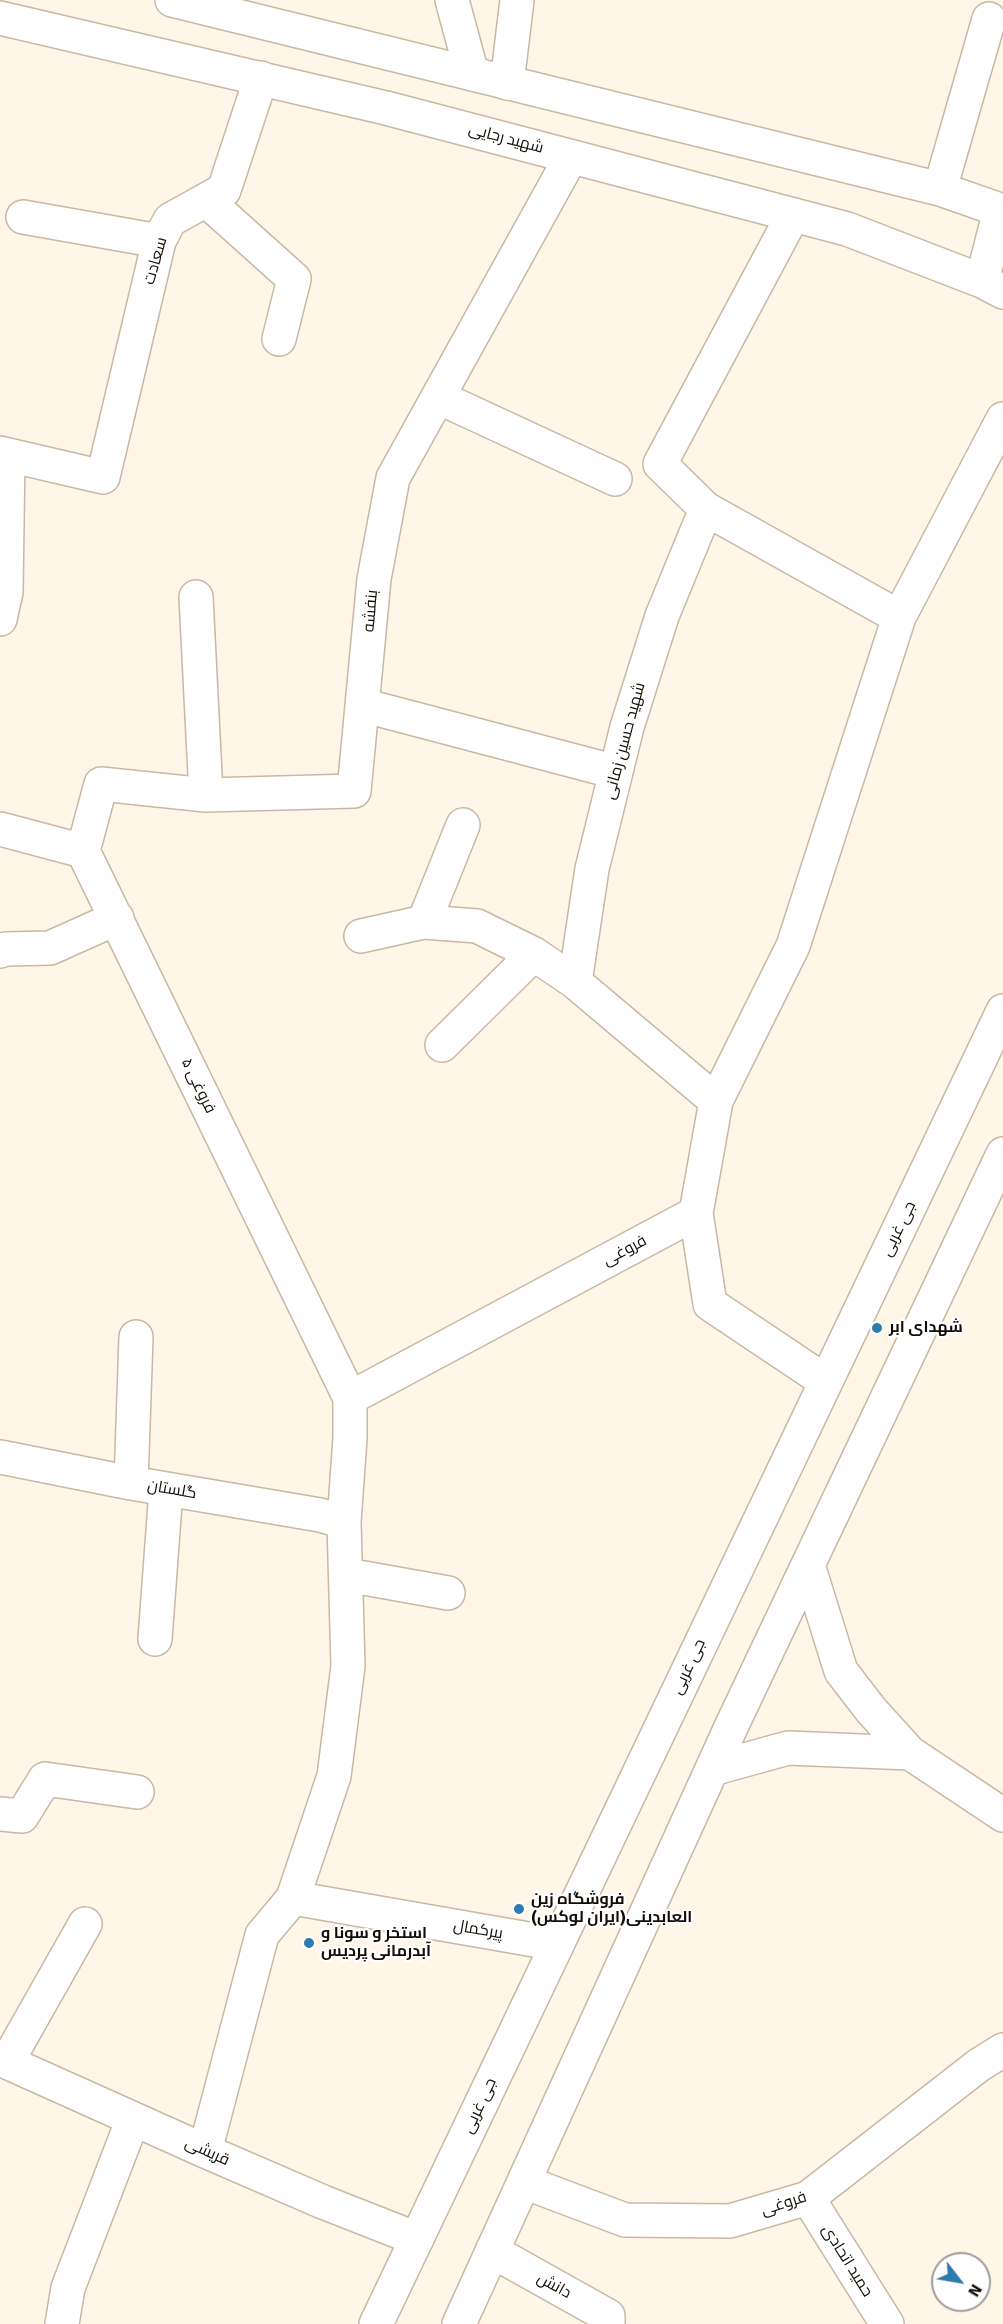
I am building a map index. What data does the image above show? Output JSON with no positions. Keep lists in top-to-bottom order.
{
  "streets": {
    "street": [
      "شهید رجایی",
      "سعادت",
      "بنفشه",
      "شهید حسین زمانی",
      "فروغی ۵",
      "جی غربی",
      "فروغی",
      "گلستان",
      "پیرکمال",
      "قریشی",
      "حمید اتحادی",
      "دانش"
    ]
  },
  "crossings": [
    ["شهید رجایی", "سعادت"],
    ["شهید رجایی", "بنفشه"],
    ["بنفشه", "فروغی ۵"],
    ["فروغی ۵", "فروغی"],
    ["جی غربی", "پیرکمال"],
    ["جی غربی", "قریشی"],
    ["فروغی", "حمید اتحادی"]
  ],
  "places": ["شهدای ابر", "فروشگاه زین العابدینی(ایران لوکس)", "استخر و سونا و آبدرمانی پردیس"],
  "north": "bottom right"
}
